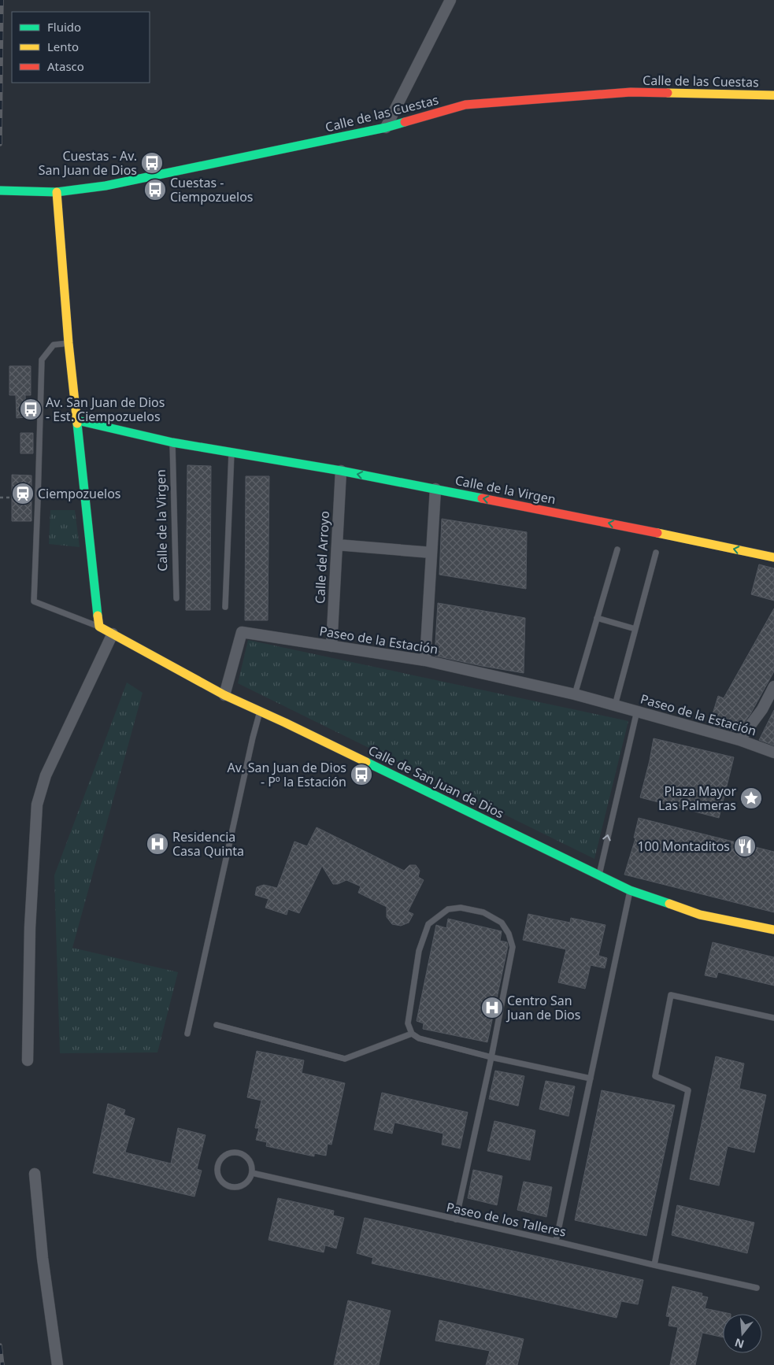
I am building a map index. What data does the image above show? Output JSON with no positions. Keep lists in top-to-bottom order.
{
  "streets": {
    "street": [
      "Calle de las Cuestas",
      "Calle de la Virgen",
      "Calle del Arroyo",
      "Paseo de la Estación",
      "Calle de San Juan de Dios"
    ],
    "lane": ["Paseo de los Talleres"]
  },
  "crossings": [
    ["Calle de la Virgen", "Calle del Arroyo"],
    ["Calle del Arroyo", "Paseo de la Estación"],
    ["Paseo de la Estación", "Calle de San Juan de Dios"]
  ],
  "one_way": ["Calle de la Virgen"],
  "places": {
    "bus stop": [
      "Cuestas - Av. San Juan de Dios",
      "Cuestas - Ciempozuelos",
      "Av. San Juan de Dios - Est. Ciempozuelos",
      "Av. San Juan de Dios - Pº la Estación"
    ],
    "station": ["Ciempozuelos"],
    "place": ["Plaza Mayor Las Palmeras"],
    "hospital": ["Residencia Casa Quinta", "Centro San Juan de Dios"],
    "restaurant": ["100 Montaditos"]
  },
  "legend": ["Fluido", "Lento", "Atasco"],
  "north": "bottom"
}
